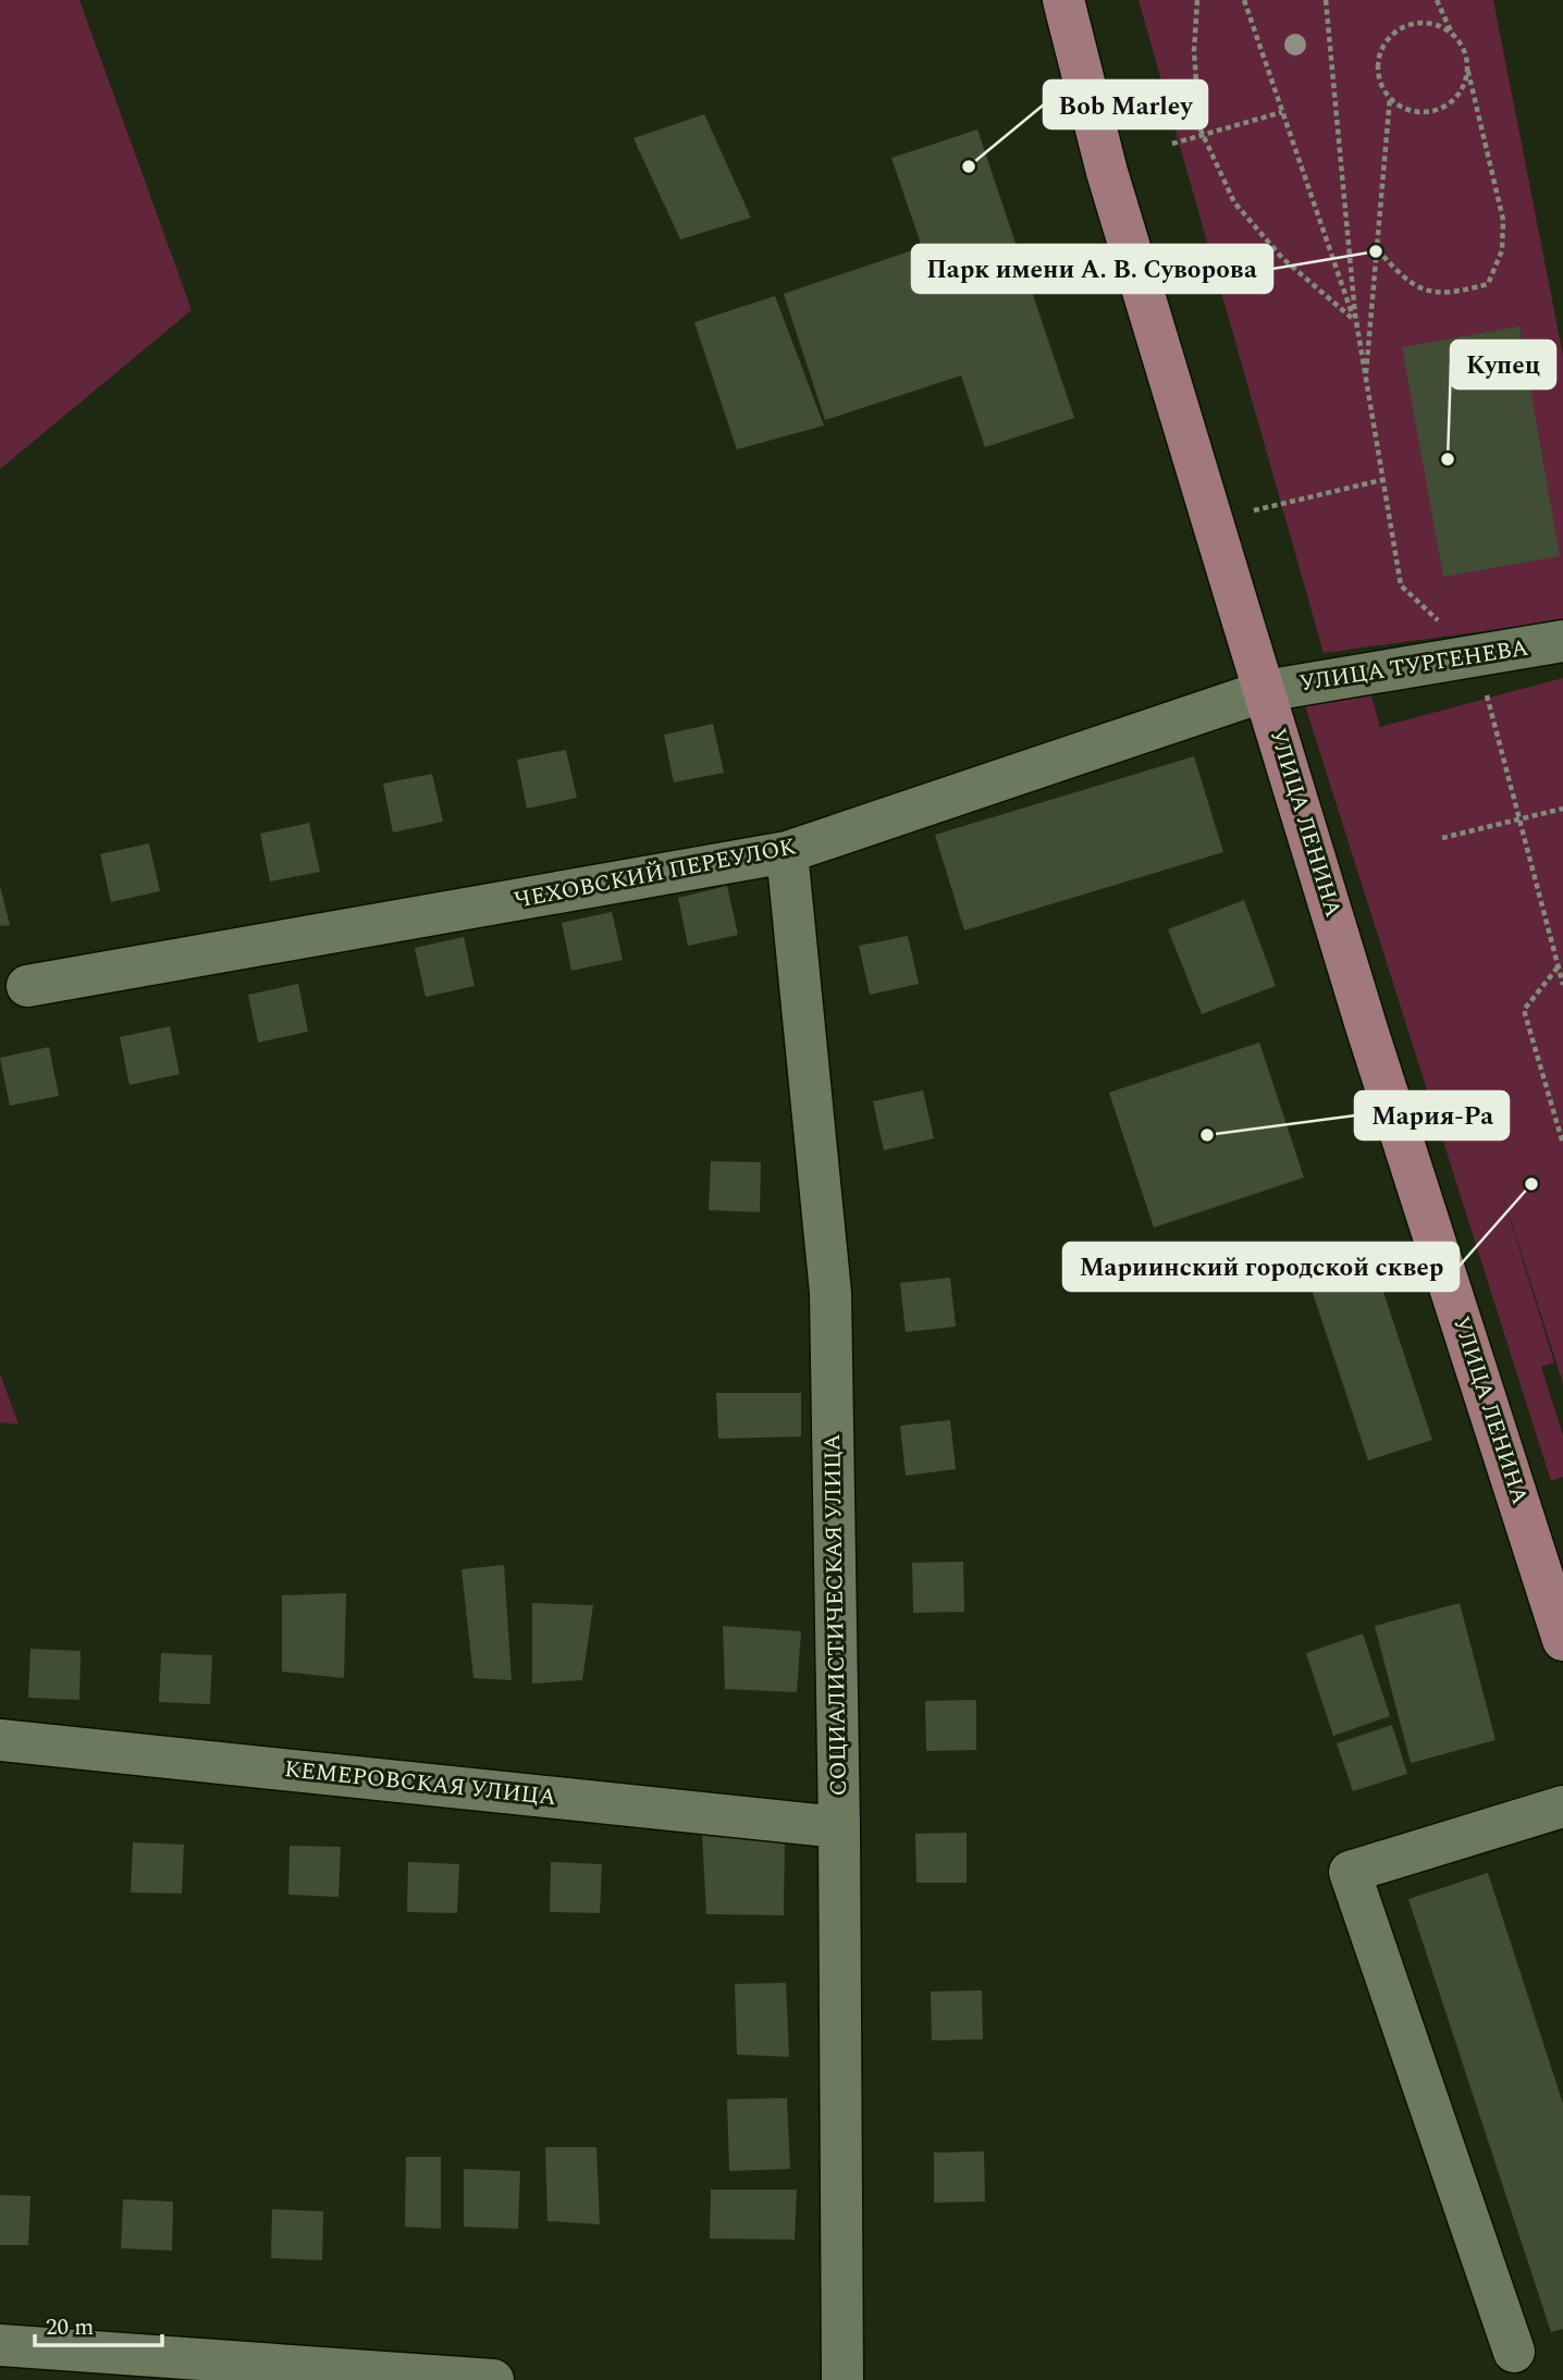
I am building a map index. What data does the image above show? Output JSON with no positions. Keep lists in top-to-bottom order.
{
  "streets": {
    "main road": ["УЛИЦА ЛЕНИНА"],
    "street": [
      "УЛИЦА ТУРГЕНЕВА",
      "ЧЕХОВСКИЙ ПЕРЕУЛОК",
      "СОЦИАЛИСТИЧЕСКАЯ УЛИЦА",
      "КЕМЕРОВСКАЯ УЛИЦА"
    ]
  },
  "crossings": [
    ["УЛИЦА ТУРГЕНЕВА", "УЛИЦА ЛЕНИНА"],
    ["УЛИЦА ТУРГЕНЕВА", "ЧЕХОВСКИЙ ПЕРЕУЛОК"],
    ["УЛИЦА ЛЕНИНА", "ЧЕХОВСКИЙ ПЕРЕУЛОК"],
    ["ЧЕХОВСКИЙ ПЕРЕУЛОК", "СОЦИАЛИСТИЧЕСКАЯ УЛИЦА"],
    ["СОЦИАЛИСТИЧЕСКАЯ УЛИЦА", "КЕМЕРОВСКАЯ УЛИЦА"]
  ],
  "places": [
    "Bob Marley",
    "Парк имени А. В. Суворова",
    "Купец",
    "Мария-Ра",
    "Мариинский городской сквер"
  ],
  "scale_bar": "20 m"
}
